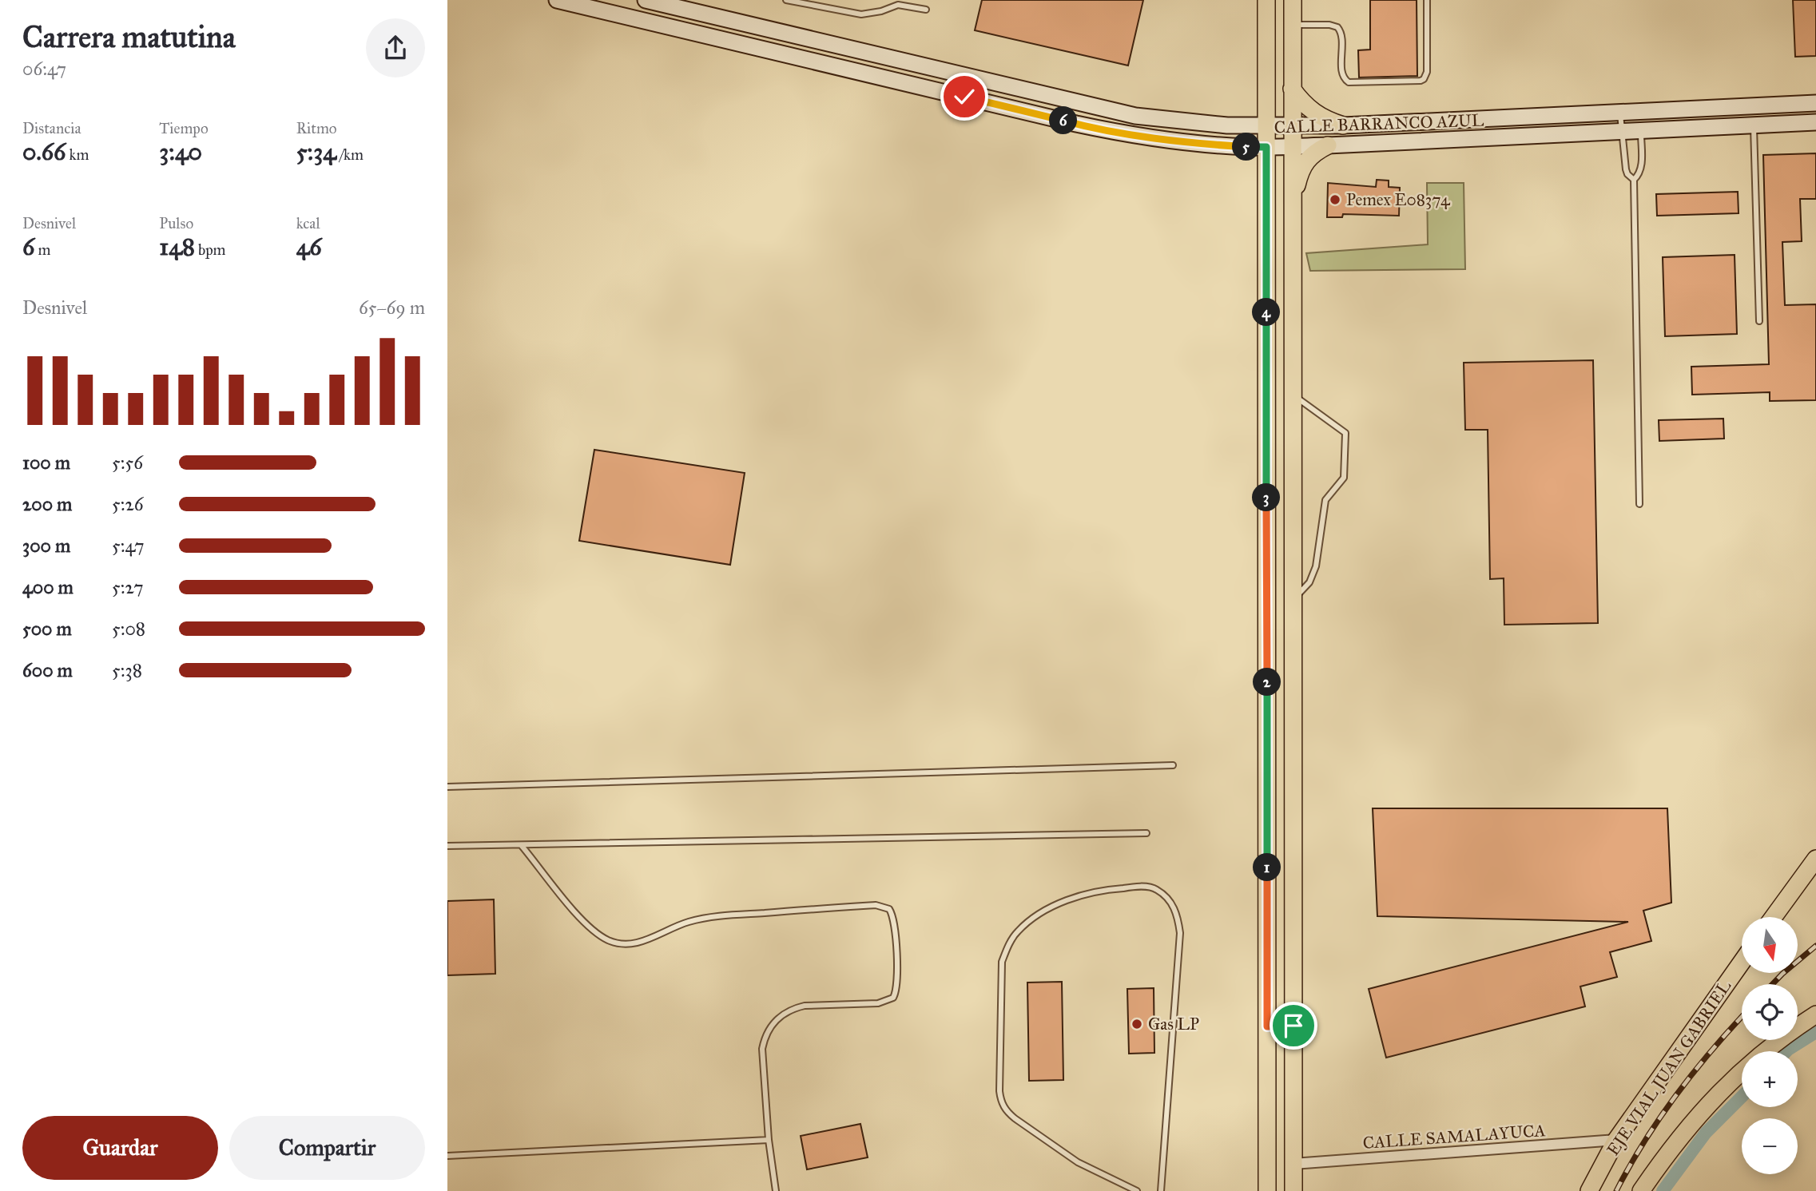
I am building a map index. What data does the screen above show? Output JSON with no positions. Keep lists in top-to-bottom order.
{
  "streets": {
    "main road": ["CALLE BARRANCO AZUL", "EJE VIAL JUAN GABRIEL"],
    "street": ["CALLE SAMALAYUCA"]
  },
  "crossings": [
    ["EJE VIAL JUAN GABRIEL", "CALLE SAMALAYUCA"]
  ],
  "places": ["Pemex E08374", "Gas LP"],
  "north": "bottom",
  "page": {
    "heading": ["Carrera matutina", "06:47"],
    "stats": [
      ["Distancia", "0.66 km"],
      ["Tiempo", "3:40"],
      ["Ritmo", "5:34 /km"],
      ["Desnivel", "6 m"],
      ["Pulso", "148 bpm"],
      ["kcal", "46"]
    ],
    "pins": [
      "6",
      "5",
      "4",
      "3",
      "2",
      "1"
    ],
    "chart": ["Desnivel", "65–69 m"],
    "list": [
      {
        "name": "100 m",
        "note": "5:56"
      },
      {
        "name": "200 m",
        "note": "5:26"
      },
      {
        "name": "300 m",
        "note": "5:47"
      },
      {
        "name": "400 m",
        "note": "5:27"
      },
      {
        "name": "500 m",
        "note": "5:08"
      },
      {
        "name": "600 m",
        "note": "5:38"
      }
    ],
    "map_buttons": ["+", "−"],
    "buttons": ["Guardar", "Compartir"]
  }
}
